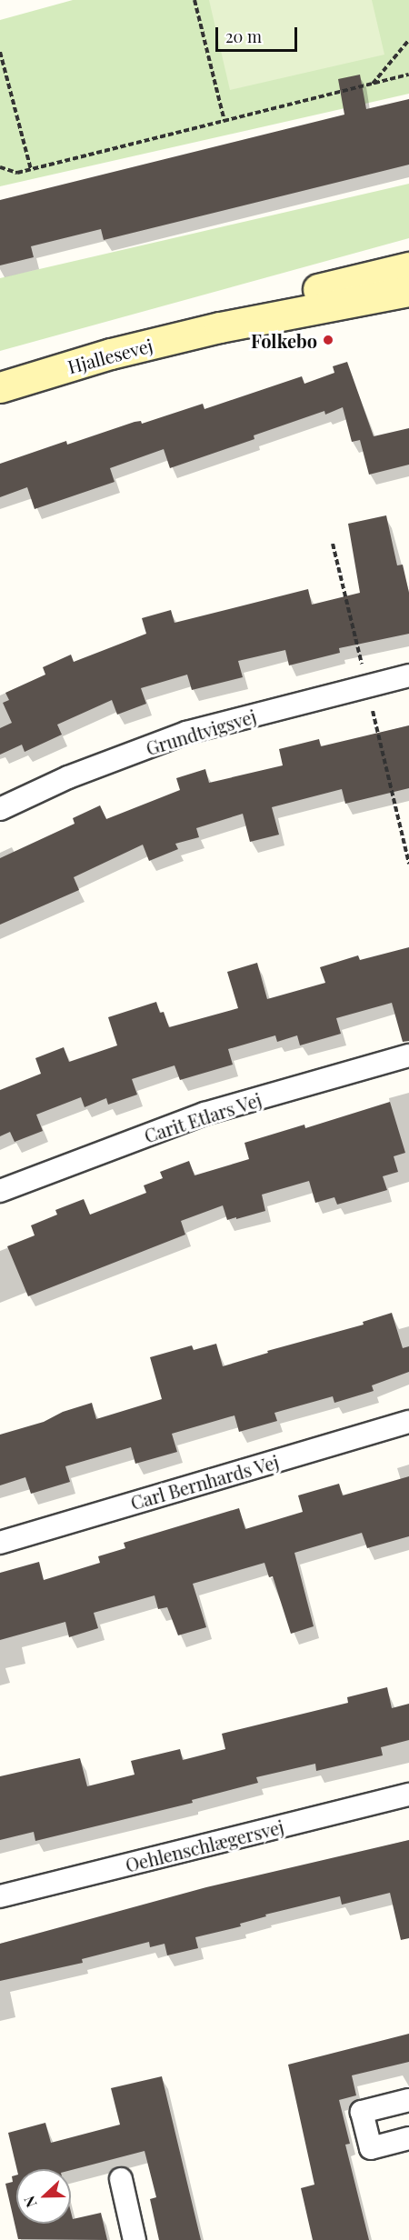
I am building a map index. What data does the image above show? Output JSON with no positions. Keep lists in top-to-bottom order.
{
  "streets": {
    "main road": ["Hjallesevej"],
    "street": [
      "Grundtvigsvej",
      "Carit Etlars Vej",
      "Carl Bernhards Vej",
      "Oehlenschlægersvej"
    ]
  },
  "places": ["Folkebo"],
  "scale_bar": "20 m",
  "north": "left"
}
